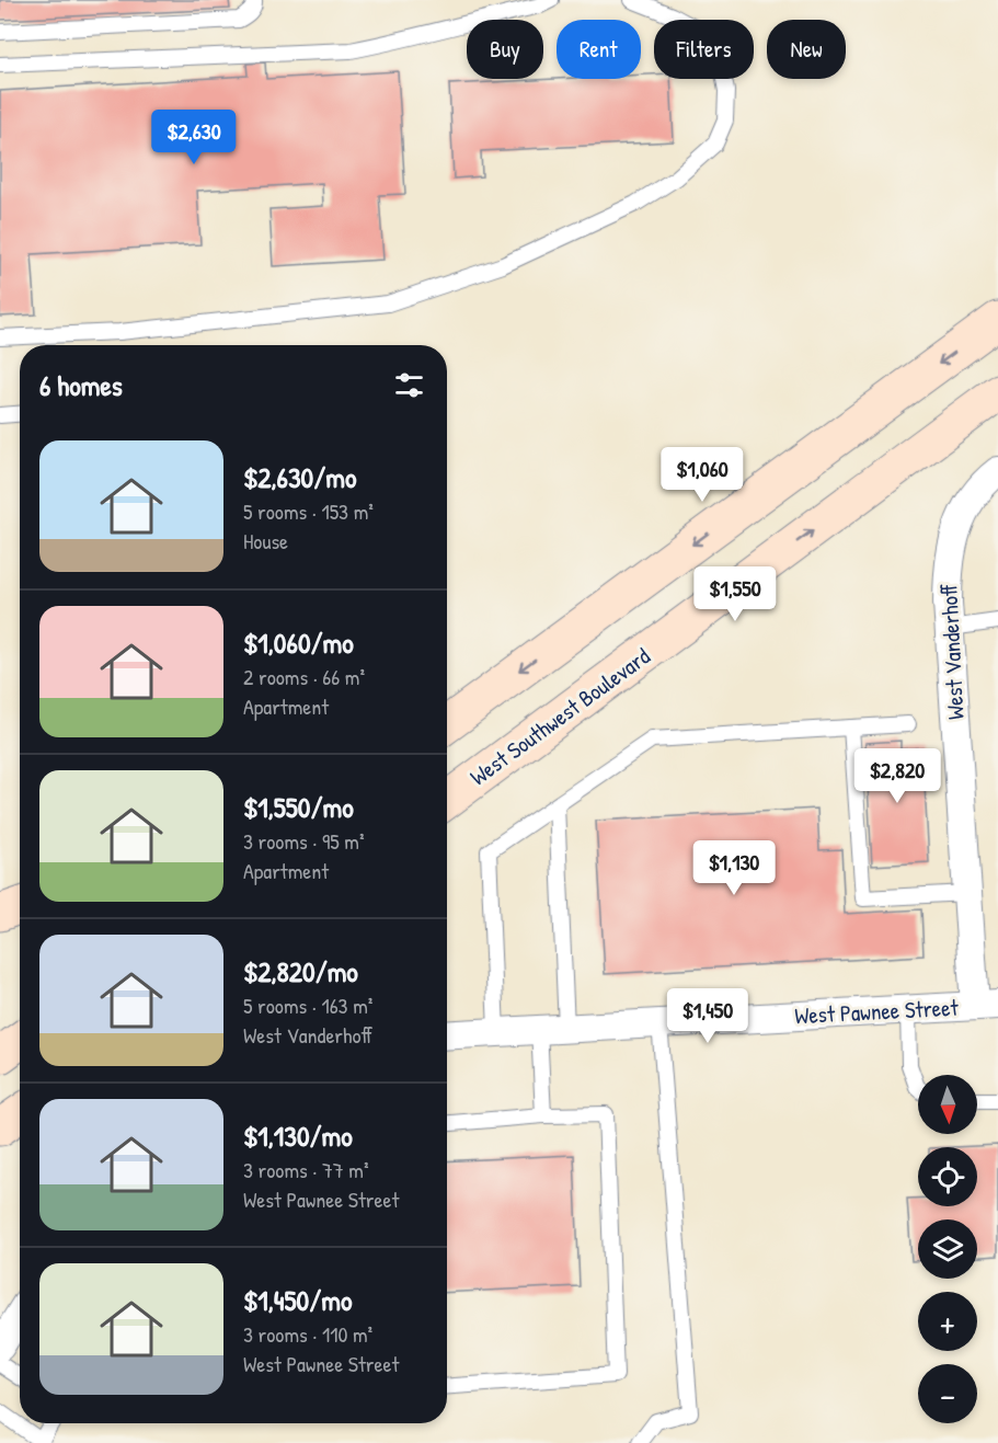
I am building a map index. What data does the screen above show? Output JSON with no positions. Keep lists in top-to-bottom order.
{
  "streets": {
    "main road": ["West Southwest Boulevard"],
    "street": ["West Vanderhoff", "West Pawnee Street"]
  },
  "crossings": [
    ["West Vanderhoff", "West Pawnee Street"]
  ],
  "north": "bottom",
  "page": {
    "chip": [
      "Buy",
      "Rent",
      "Filters",
      "New"
    ],
    "price": [
      "$2,630",
      "$1,060",
      "$1,550",
      "$2,820",
      "$1,130",
      "$1,450"
    ],
    "heading": "6 homes",
    "list": [
      {
        "name": "$2,630/mo",
        "note": "5 rooms · 153 m² · House"
      },
      {
        "name": "$1,060/mo",
        "note": "2 rooms · 66 m² · Apartment"
      },
      {
        "name": "$1,550/mo",
        "note": "3 rooms · 95 m² · Apartment"
      },
      {
        "name": "$2,820/mo",
        "note": "5 rooms · 163 m² · West Vanderhoff"
      },
      {
        "name": "$1,130/mo",
        "note": "3 rooms · 77 m² · West Pawnee Street"
      },
      {
        "name": "$1,450/mo",
        "note": "3 rooms · 110 m² · West Pawnee Street"
      }
    ],
    "map_buttons": ["+", "−"]
  }
}
